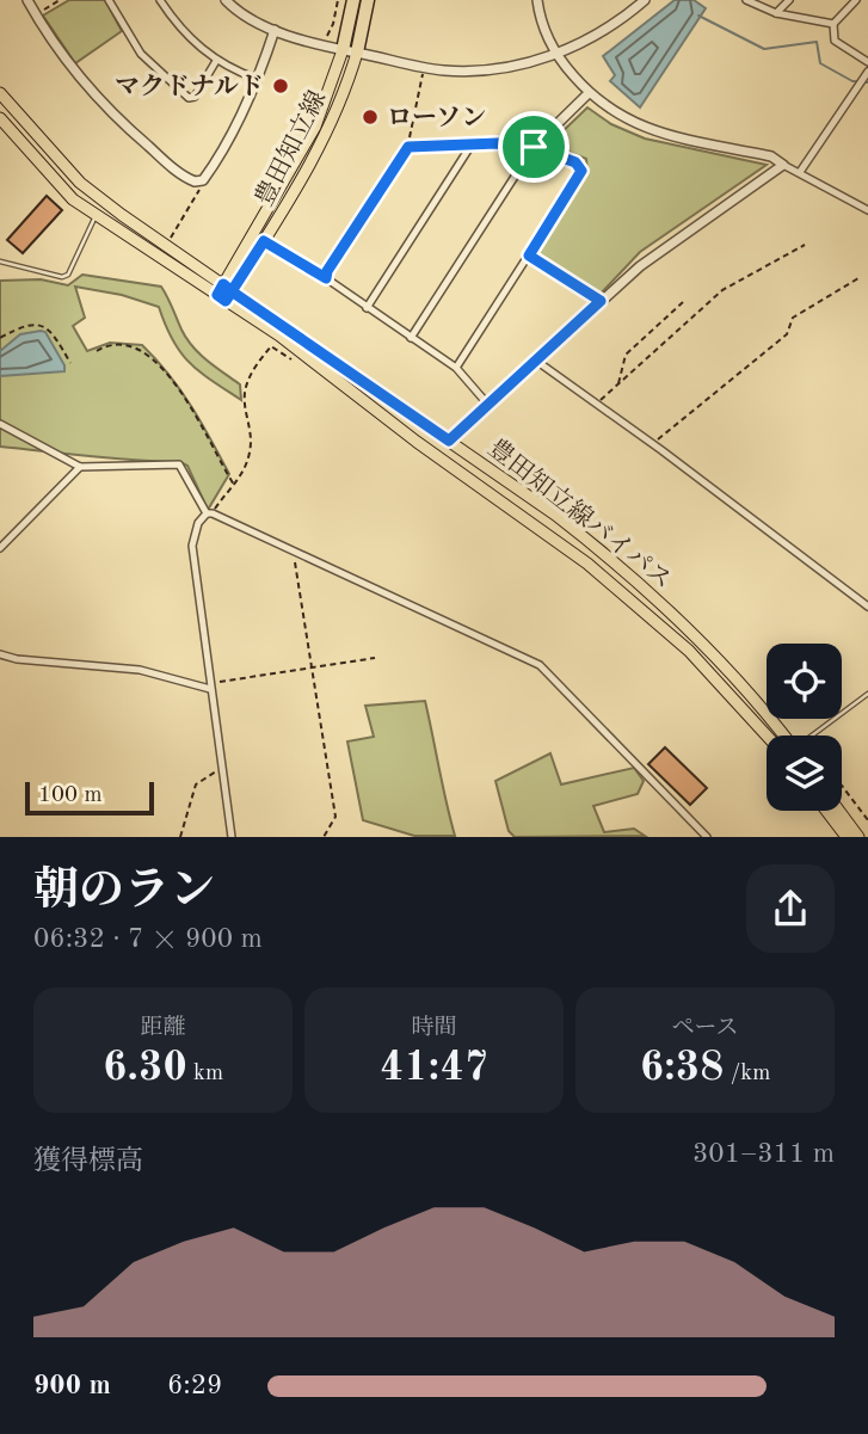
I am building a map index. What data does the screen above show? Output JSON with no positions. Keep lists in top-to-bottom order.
{
  "streets": {
    "main road": ["豊田知立線", "豊田知立線バイパス"]
  },
  "crossings": [
    ["豊田知立線", "豊田知立線バイパス"]
  ],
  "places": ["マクドナルド", "ローソン"],
  "scale_bar": "100 m",
  "page": {
    "scale": "100 m",
    "heading": ["朝のラン", "06:32 · 7 × 900 m"],
    "stats": [
      ["距離", "6.30 km"],
      ["時間", "41:47"],
      ["ペース", "6:38 /km"]
    ],
    "chart": ["獲得標高", "301–311 m"],
    "list": [
      {
        "name": "900 m",
        "note": "6:29"
      }
    ]
  }
}
